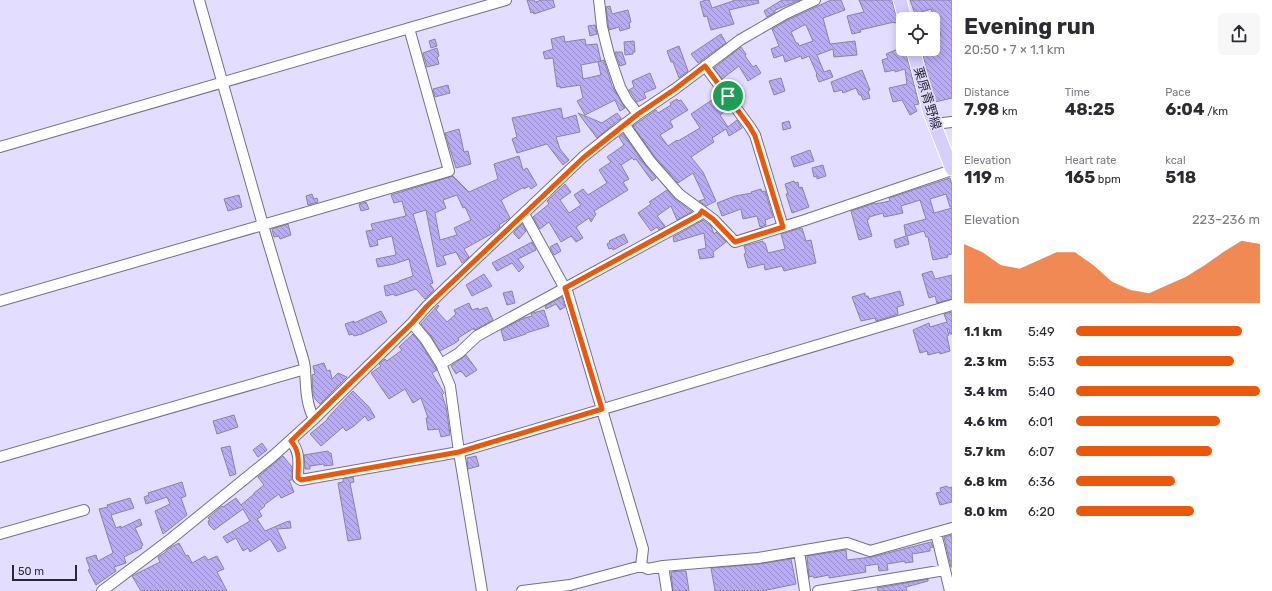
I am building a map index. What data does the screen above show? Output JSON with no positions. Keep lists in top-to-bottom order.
{
  "streets": {
    "main road": ["栗原青野線"]
  },
  "scale_bar": "50 m",
  "page": {
    "heading": ["Evening run", "20:50 · 7 × 1.1 km"],
    "stats": [
      ["Distance", "7.98 km"],
      ["Time", "48:25"],
      ["Pace", "6:04 /km"],
      ["Elevation", "119 m"],
      ["Heart rate", "165 bpm"],
      ["kcal", "518"]
    ],
    "chart": ["Elevation", "223–236 m"],
    "list": [
      {
        "name": "1.1 km",
        "note": "5:49"
      },
      {
        "name": "2.3 km",
        "note": "5:53"
      },
      {
        "name": "3.4 km",
        "note": "5:40"
      },
      {
        "name": "4.6 km",
        "note": "6:01"
      },
      {
        "name": "5.7 km",
        "note": "6:07"
      },
      {
        "name": "6.8 km",
        "note": "6:36"
      },
      {
        "name": "8.0 km",
        "note": "6:20"
      }
    ],
    "scale": "50 m"
  }
}
